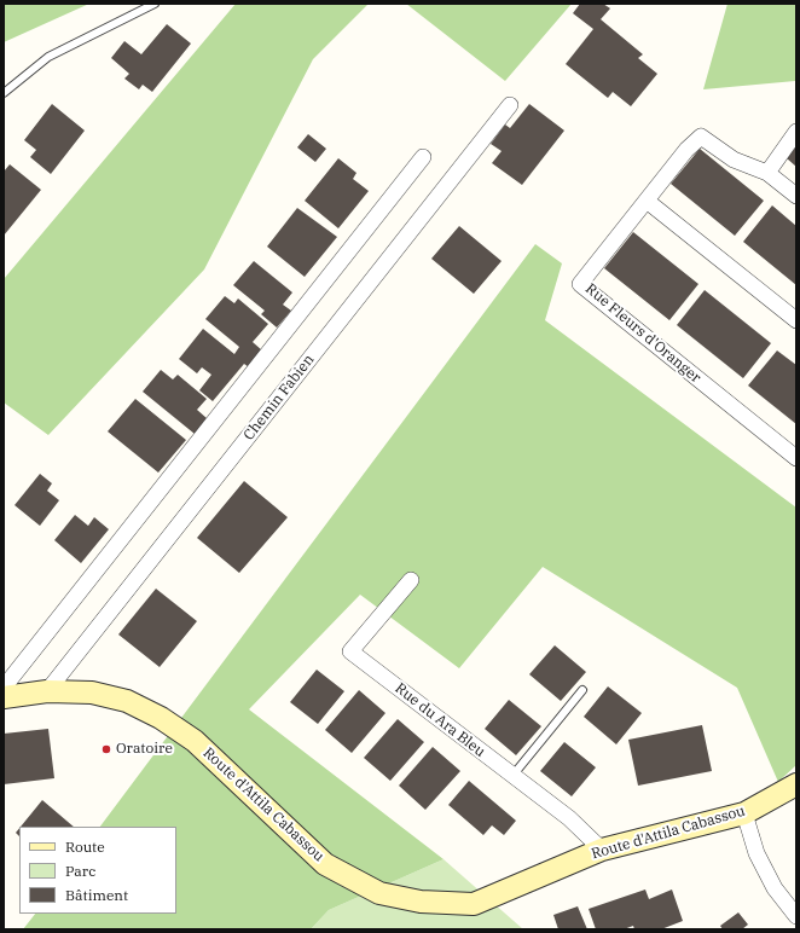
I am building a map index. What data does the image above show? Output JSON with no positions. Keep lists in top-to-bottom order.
{
  "streets": {
    "main road": ["Route d'Attila Cabassou"],
    "street": ["Rue Fleurs d'Oranger", "Chemin Fabien", "Rue du Ara Bleu"]
  },
  "crossings": [
    ["Chemin Fabien", "Route d'Attila Cabassou"],
    ["Rue du Ara Bleu", "Route d'Attila Cabassou"]
  ],
  "places": ["Oratoire"],
  "legend": ["Route", "Parc", "Bâtiment"]
}
